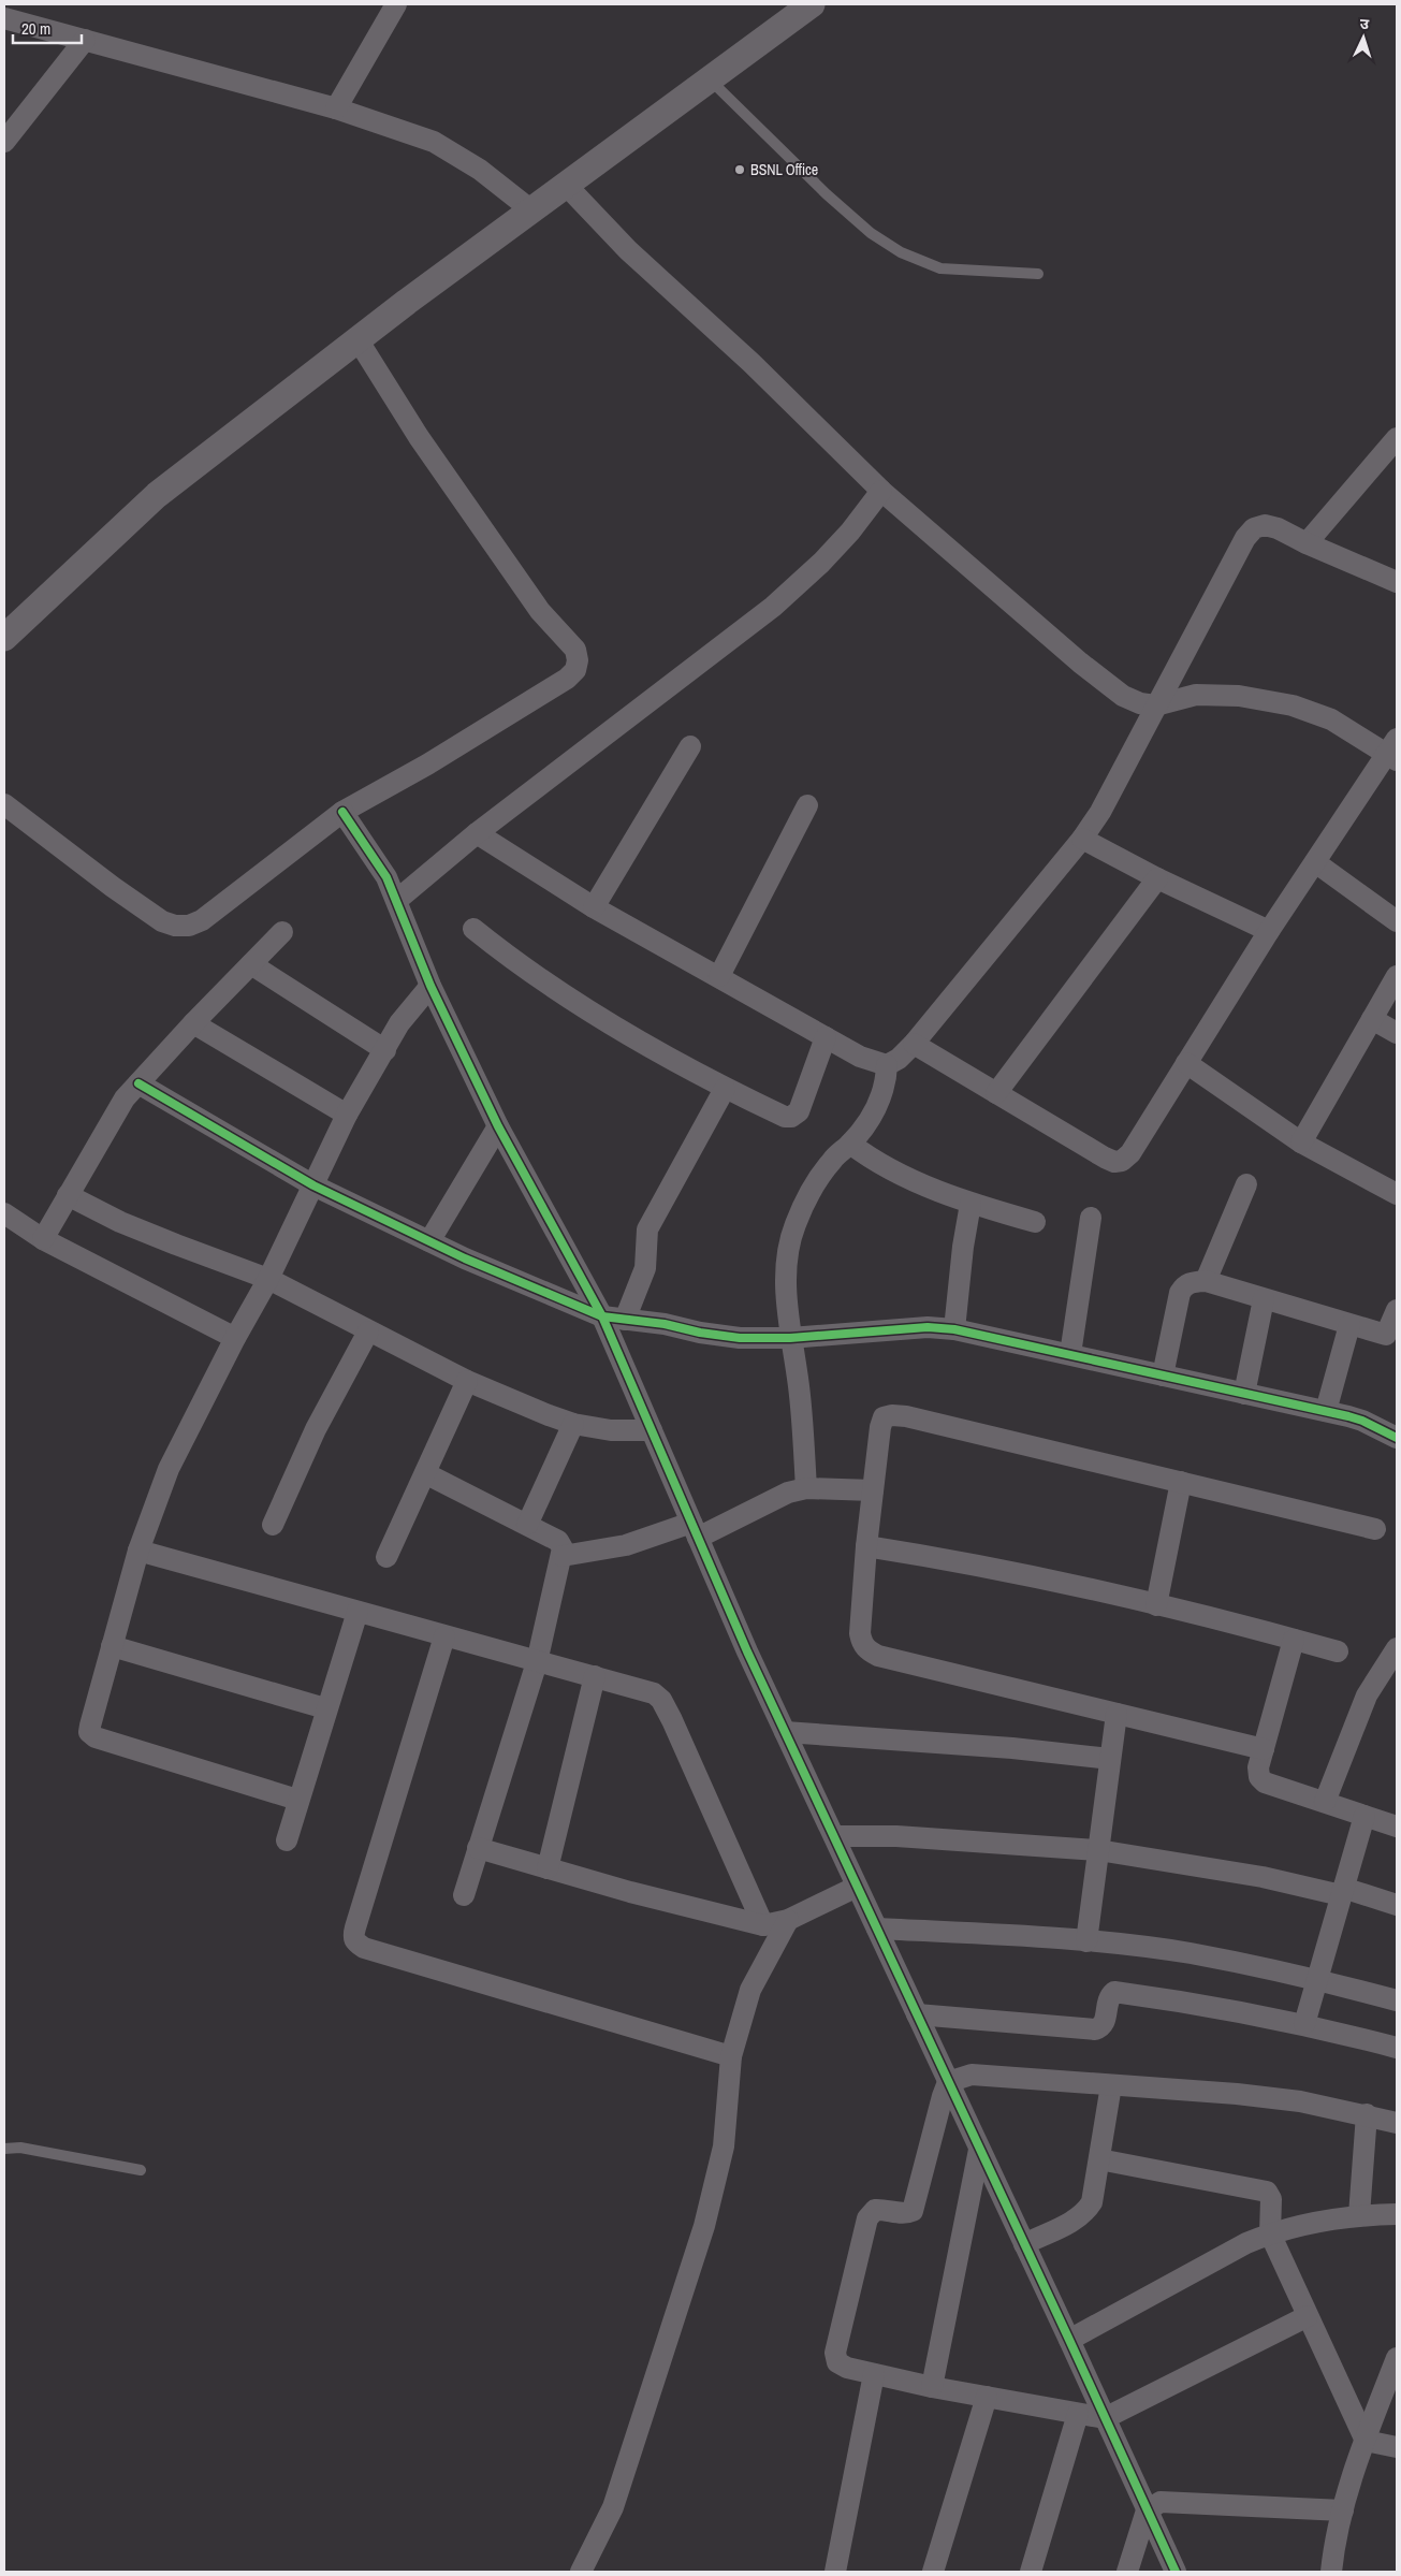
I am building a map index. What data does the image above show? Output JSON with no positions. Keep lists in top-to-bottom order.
{
  "places": ["BSNL Office"],
  "scale_bar": "20 m",
  "north": "top"
}
